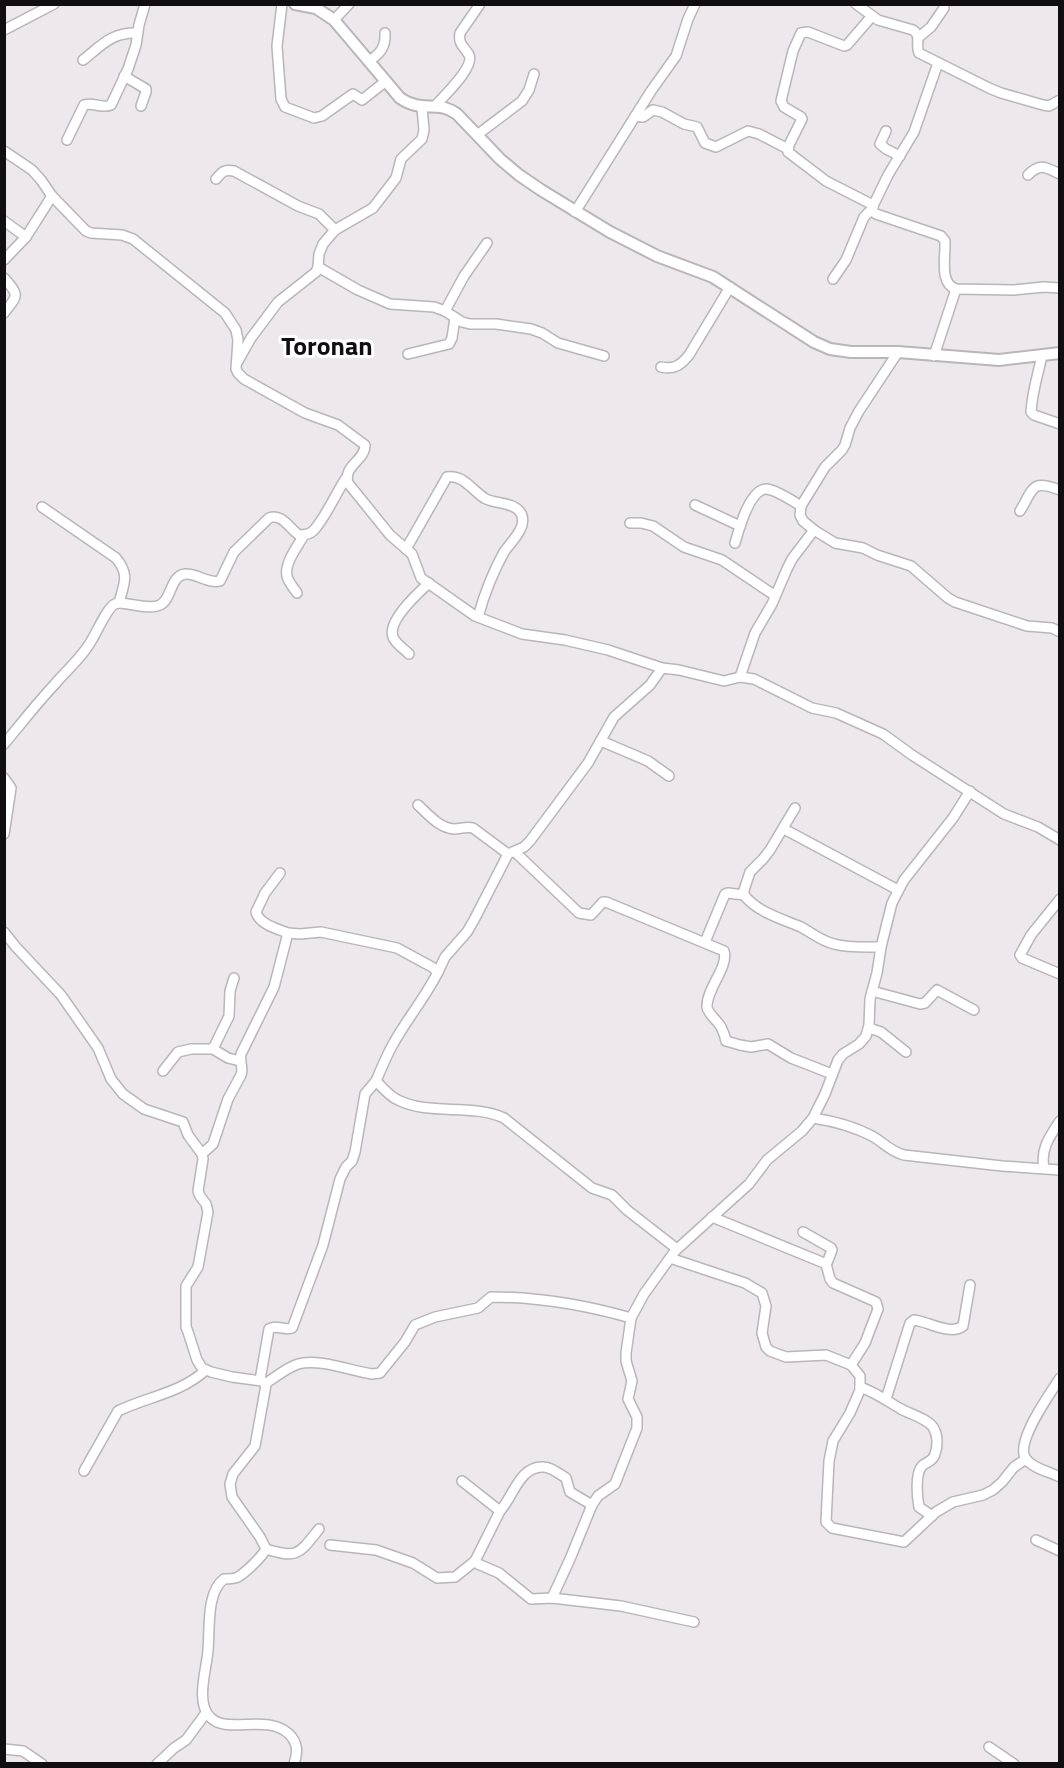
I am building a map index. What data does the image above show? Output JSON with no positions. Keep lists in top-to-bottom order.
{
  "districts": ["Toronan"]
}
